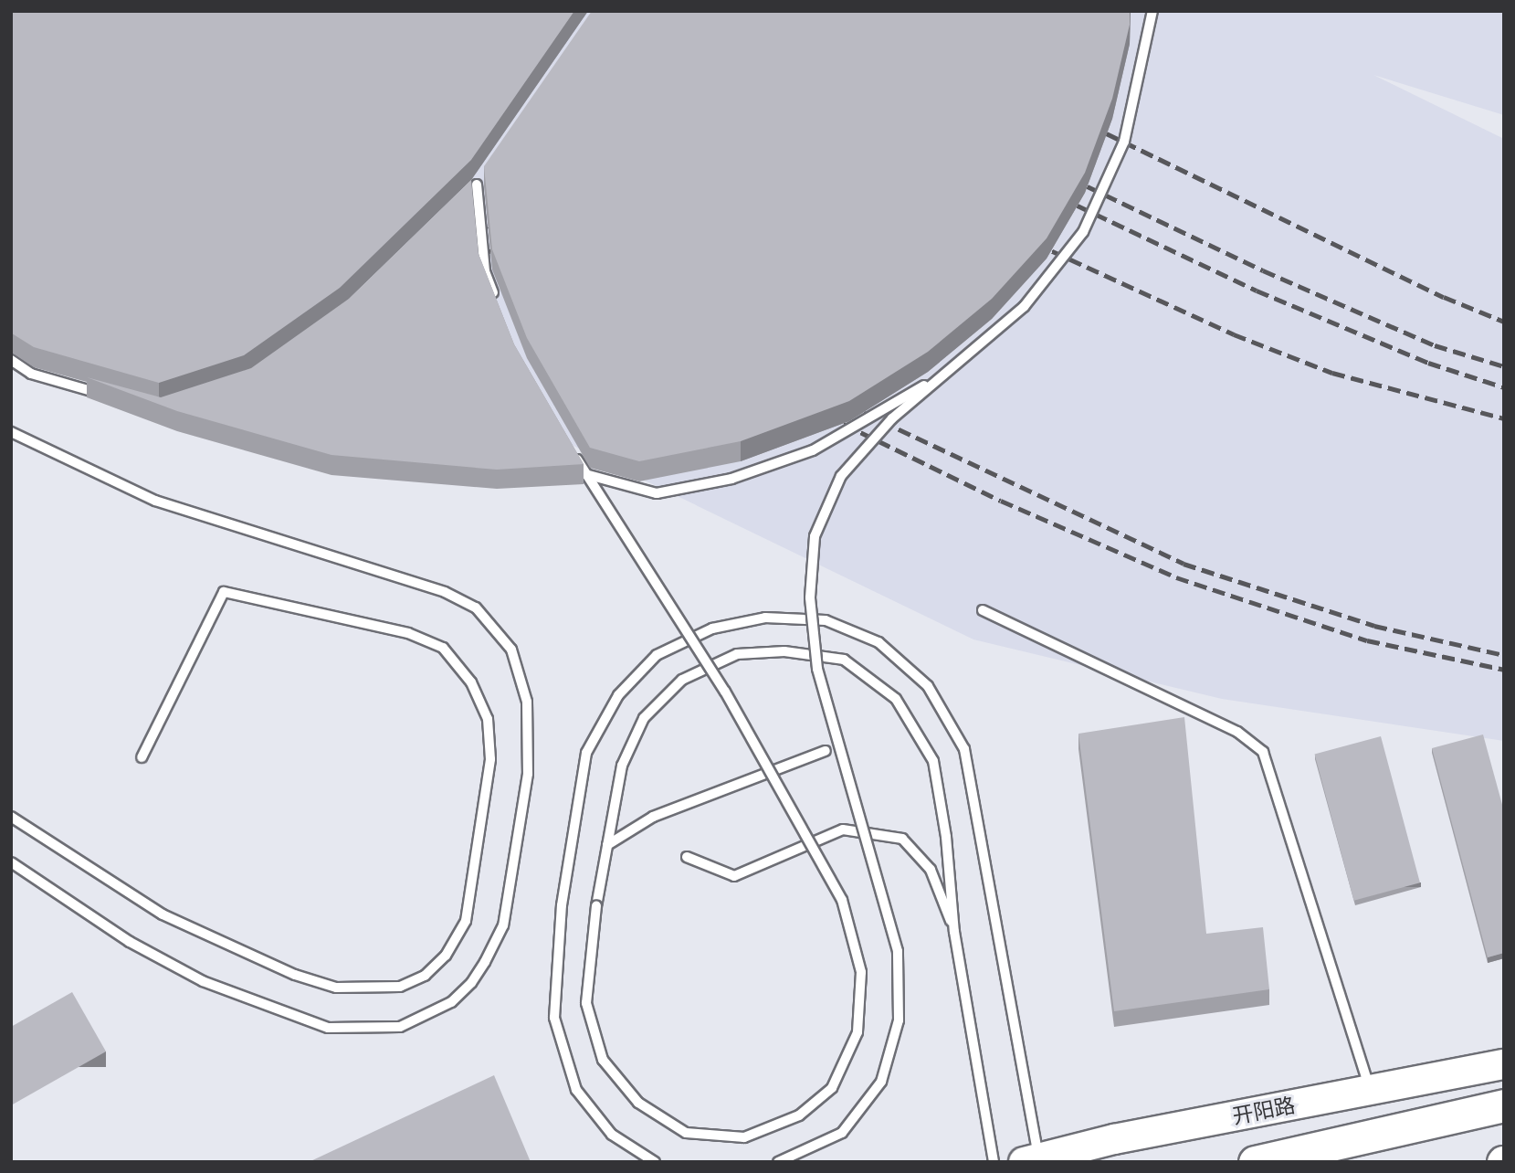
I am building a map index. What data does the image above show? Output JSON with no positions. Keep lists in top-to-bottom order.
{
  "streets": {
    "street": ["开阳路"]
  }
}
